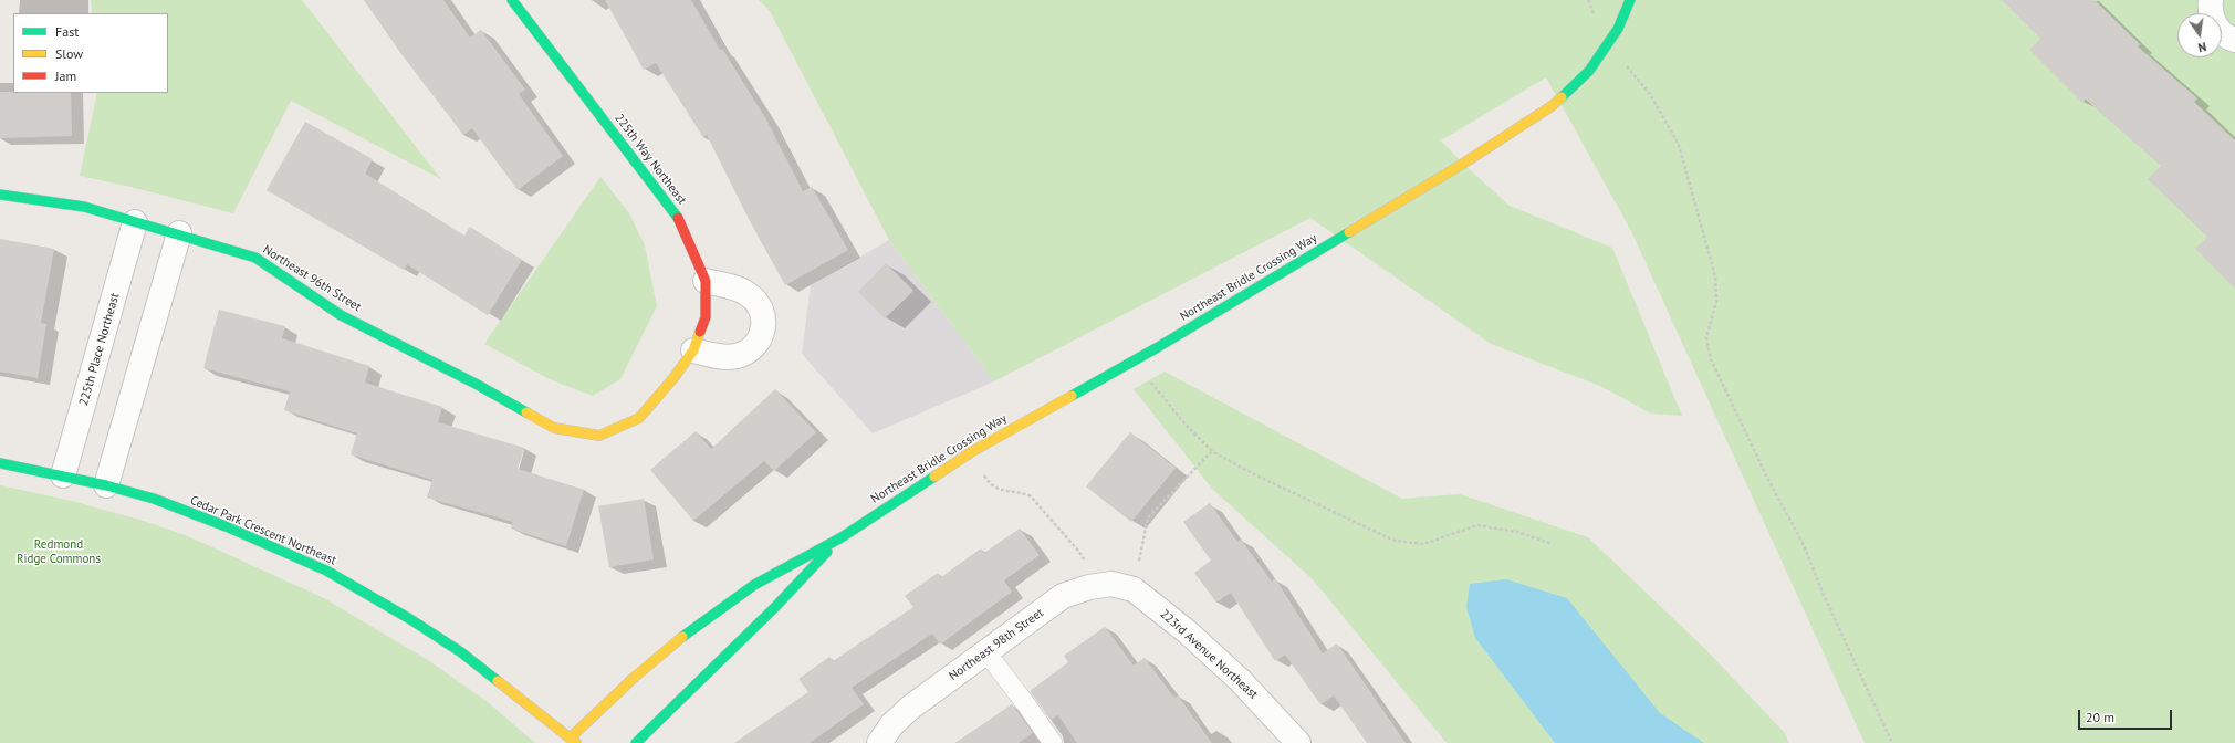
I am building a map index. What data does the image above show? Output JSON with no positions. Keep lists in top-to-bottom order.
{
  "streets": {
    "street": [
      "225th Way Northeast",
      "Northeast Bridle Crossing Way",
      "Northeast 96th Street",
      "225th Place Northeast",
      "Cedar Park Crescent Northeast",
      "Northeast 98th Street",
      "223rd Avenue Northeast"
    ]
  },
  "crossings": [
    ["225th Way Northeast", "Northeast 96th Street"],
    ["Northeast Bridle Crossing Way", "Cedar Park Crescent Northeast"],
    ["Northeast 96th Street", "225th Place Northeast"],
    ["225th Place Northeast", "Cedar Park Crescent Northeast"],
    ["Northeast 98th Street", "223rd Avenue Northeast"]
  ],
  "parks": ["Redmond Ridge Commons"],
  "legend": ["Fast", "Slow", "Jam"],
  "scale_bar": "20 m",
  "north": "bottom"
}
